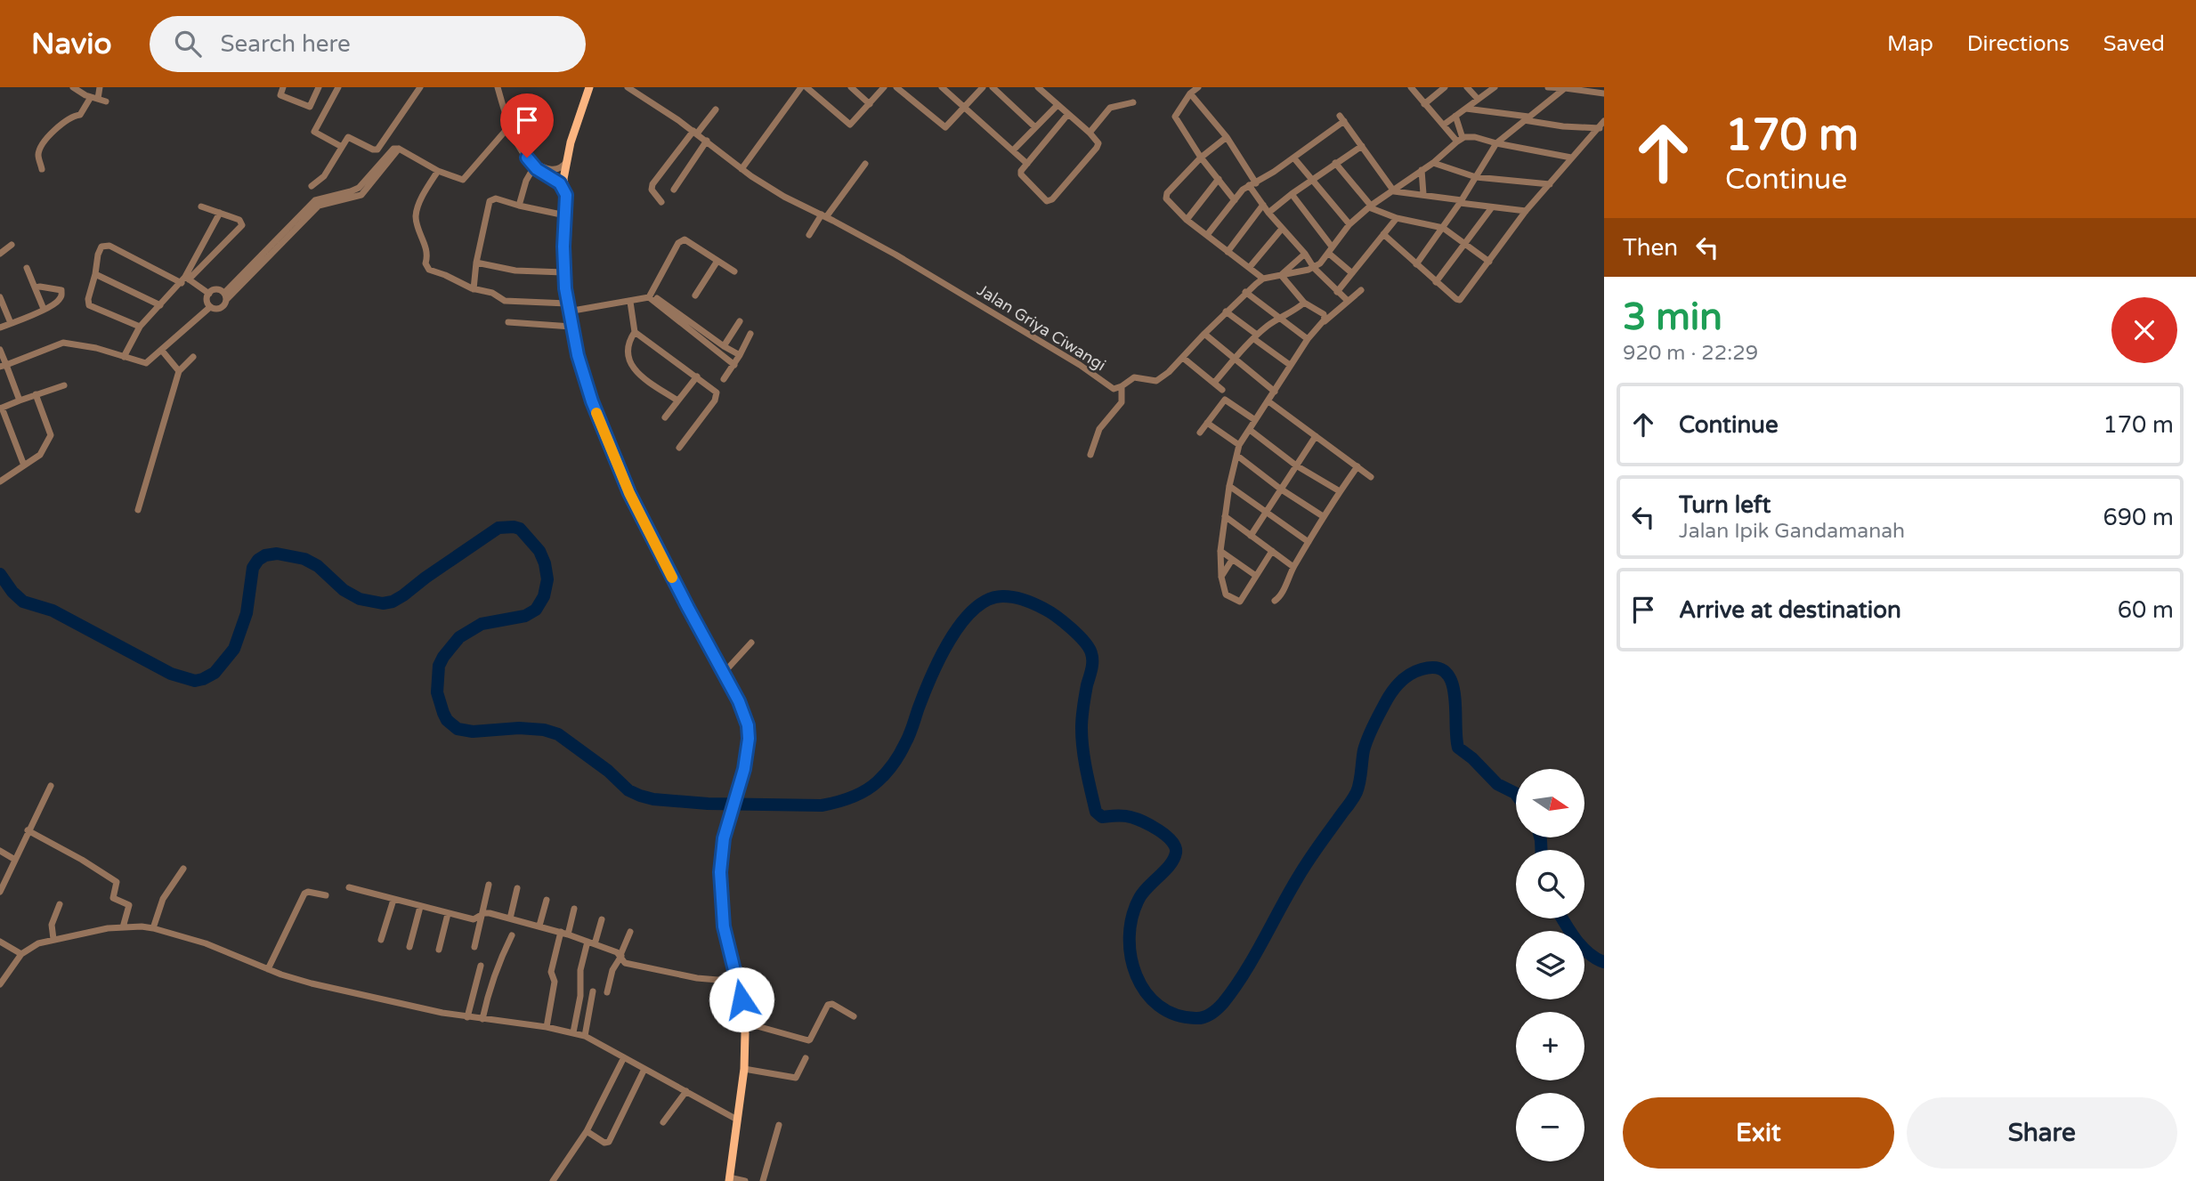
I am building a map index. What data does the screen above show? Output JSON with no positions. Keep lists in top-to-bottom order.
{
  "streets": {
    "street": ["Jalan Griya Ciwangi"]
  },
  "north": "right",
  "page": {
    "header": "Navio",
    "search": "Search here",
    "nav": ["Map", "Directions", "Saved"],
    "turn": ["170 m", "Continue"],
    "then": "Then",
    "heading": ["3 min", "920 m · 22:29"],
    "list": [
      {
        "name": "Continue",
        "value": "170 m"
      },
      {
        "name": "Turn left",
        "note": "Jalan Ipik Gandamanah",
        "value": "690 m"
      },
      {
        "name": "Arrive at destination",
        "value": "60 m"
      }
    ],
    "map_buttons": ["+", "−"],
    "buttons": ["Exit", "Share"]
  }
}
